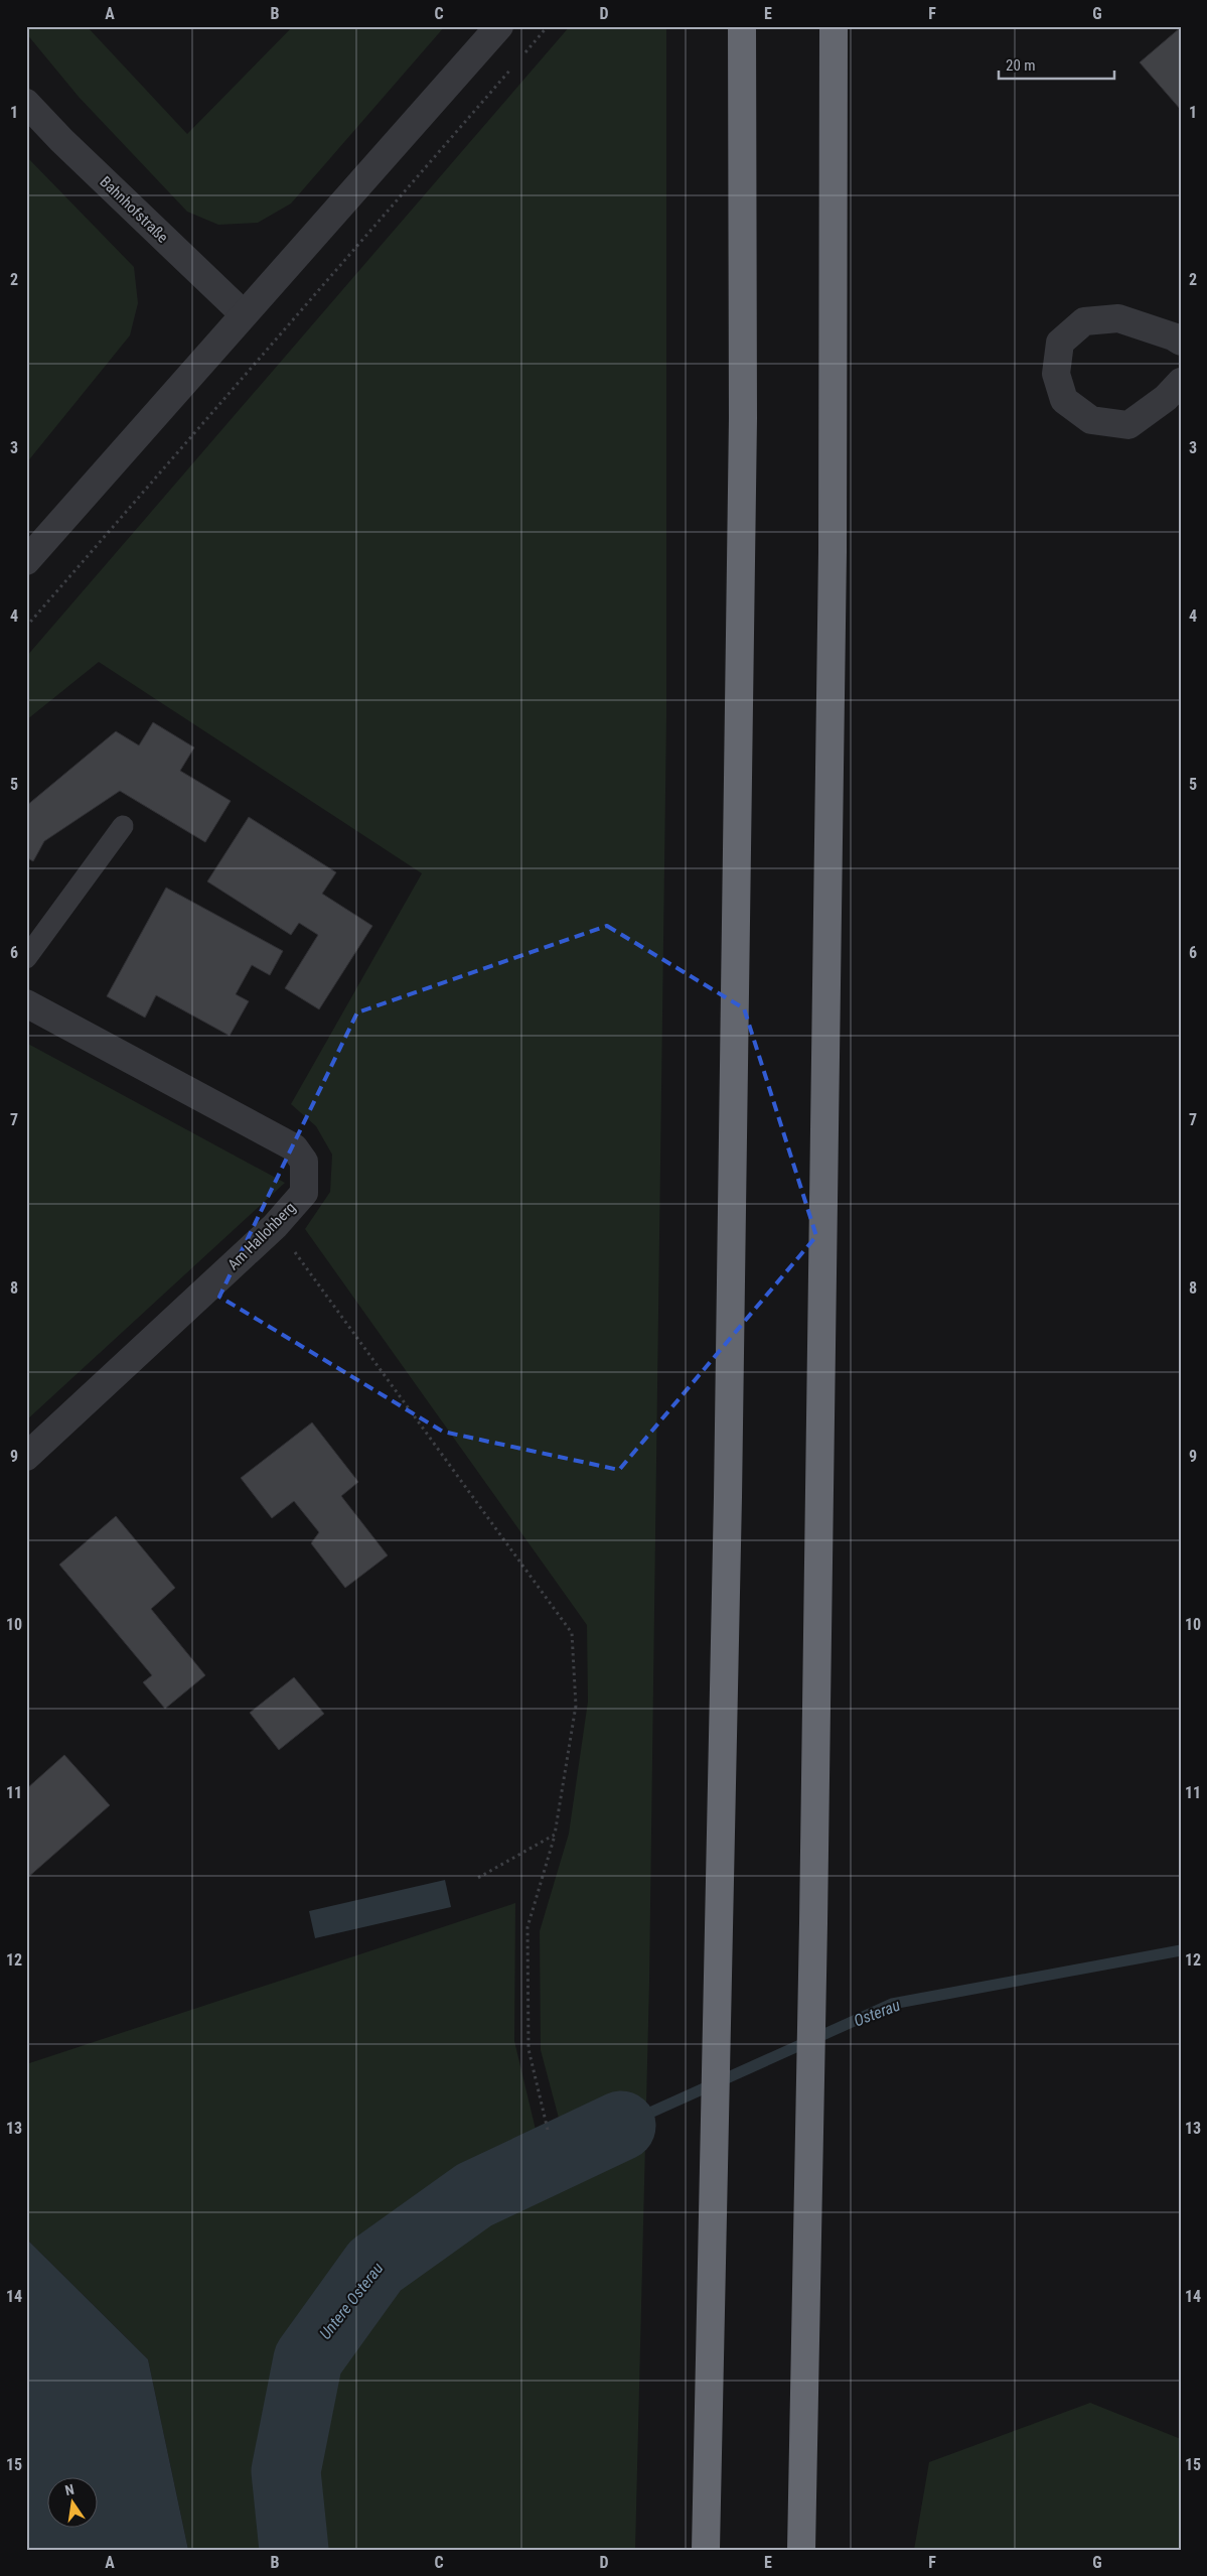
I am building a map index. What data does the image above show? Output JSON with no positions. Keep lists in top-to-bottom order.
{
  "streets": {
    "street": ["Bahnhofstraße", "Am Hallohberg"]
  },
  "water": ["Osterau", "Untere Osterau"],
  "scale_bar": "20 m",
  "north": "top",
  "grid": {
    "columns": [
      "A",
      "B",
      "C",
      "D",
      "E",
      "F",
      "G"
    ],
    "rows": [
      "1",
      "2",
      "3",
      "4",
      "5",
      "6",
      "7",
      "8",
      "9",
      "10",
      "11",
      "12",
      "13",
      "14",
      "15"
    ]
  }
}
